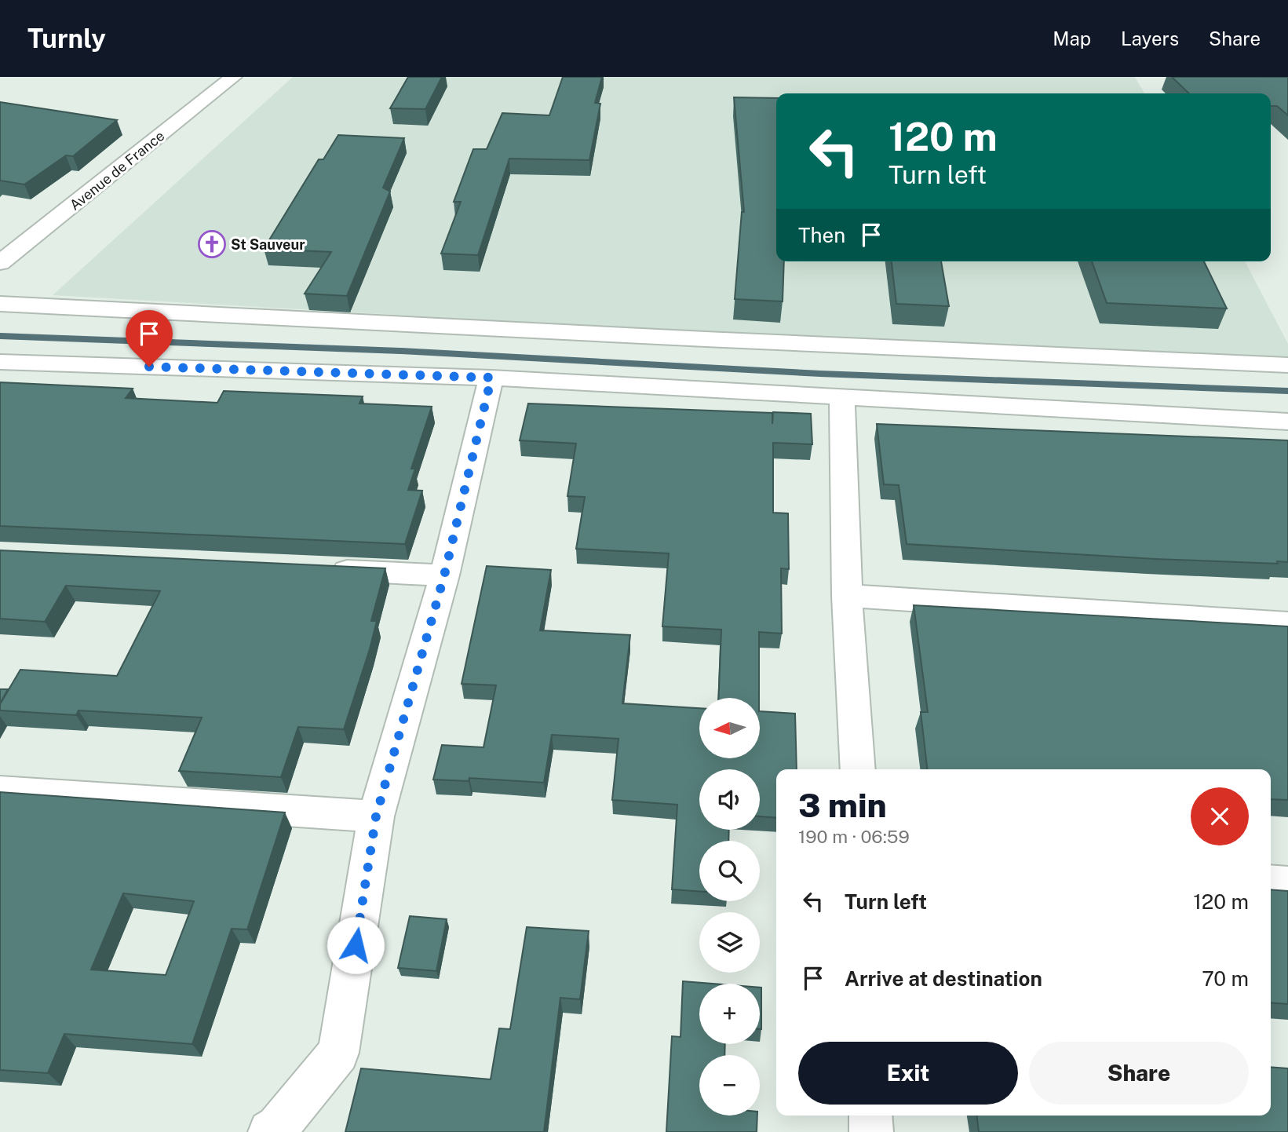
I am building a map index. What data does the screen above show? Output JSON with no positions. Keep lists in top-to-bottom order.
{
  "streets": {
    "street": ["Avenue de France"]
  },
  "places": {
    "church": ["St Sauveur"]
  },
  "north": "left",
  "page": {
    "header": "Turnly",
    "nav": ["Map", "Layers", "Share"],
    "turn": ["120 m", "Turn left"],
    "then": "Then",
    "map_buttons": ["+", "−"],
    "heading": ["3 min", "190 m · 06:59"],
    "list": [
      {
        "name": "Turn left",
        "value": "120 m"
      },
      {
        "name": "Arrive at destination",
        "value": "70 m"
      }
    ],
    "buttons": ["Exit", "Share"]
  }
}
